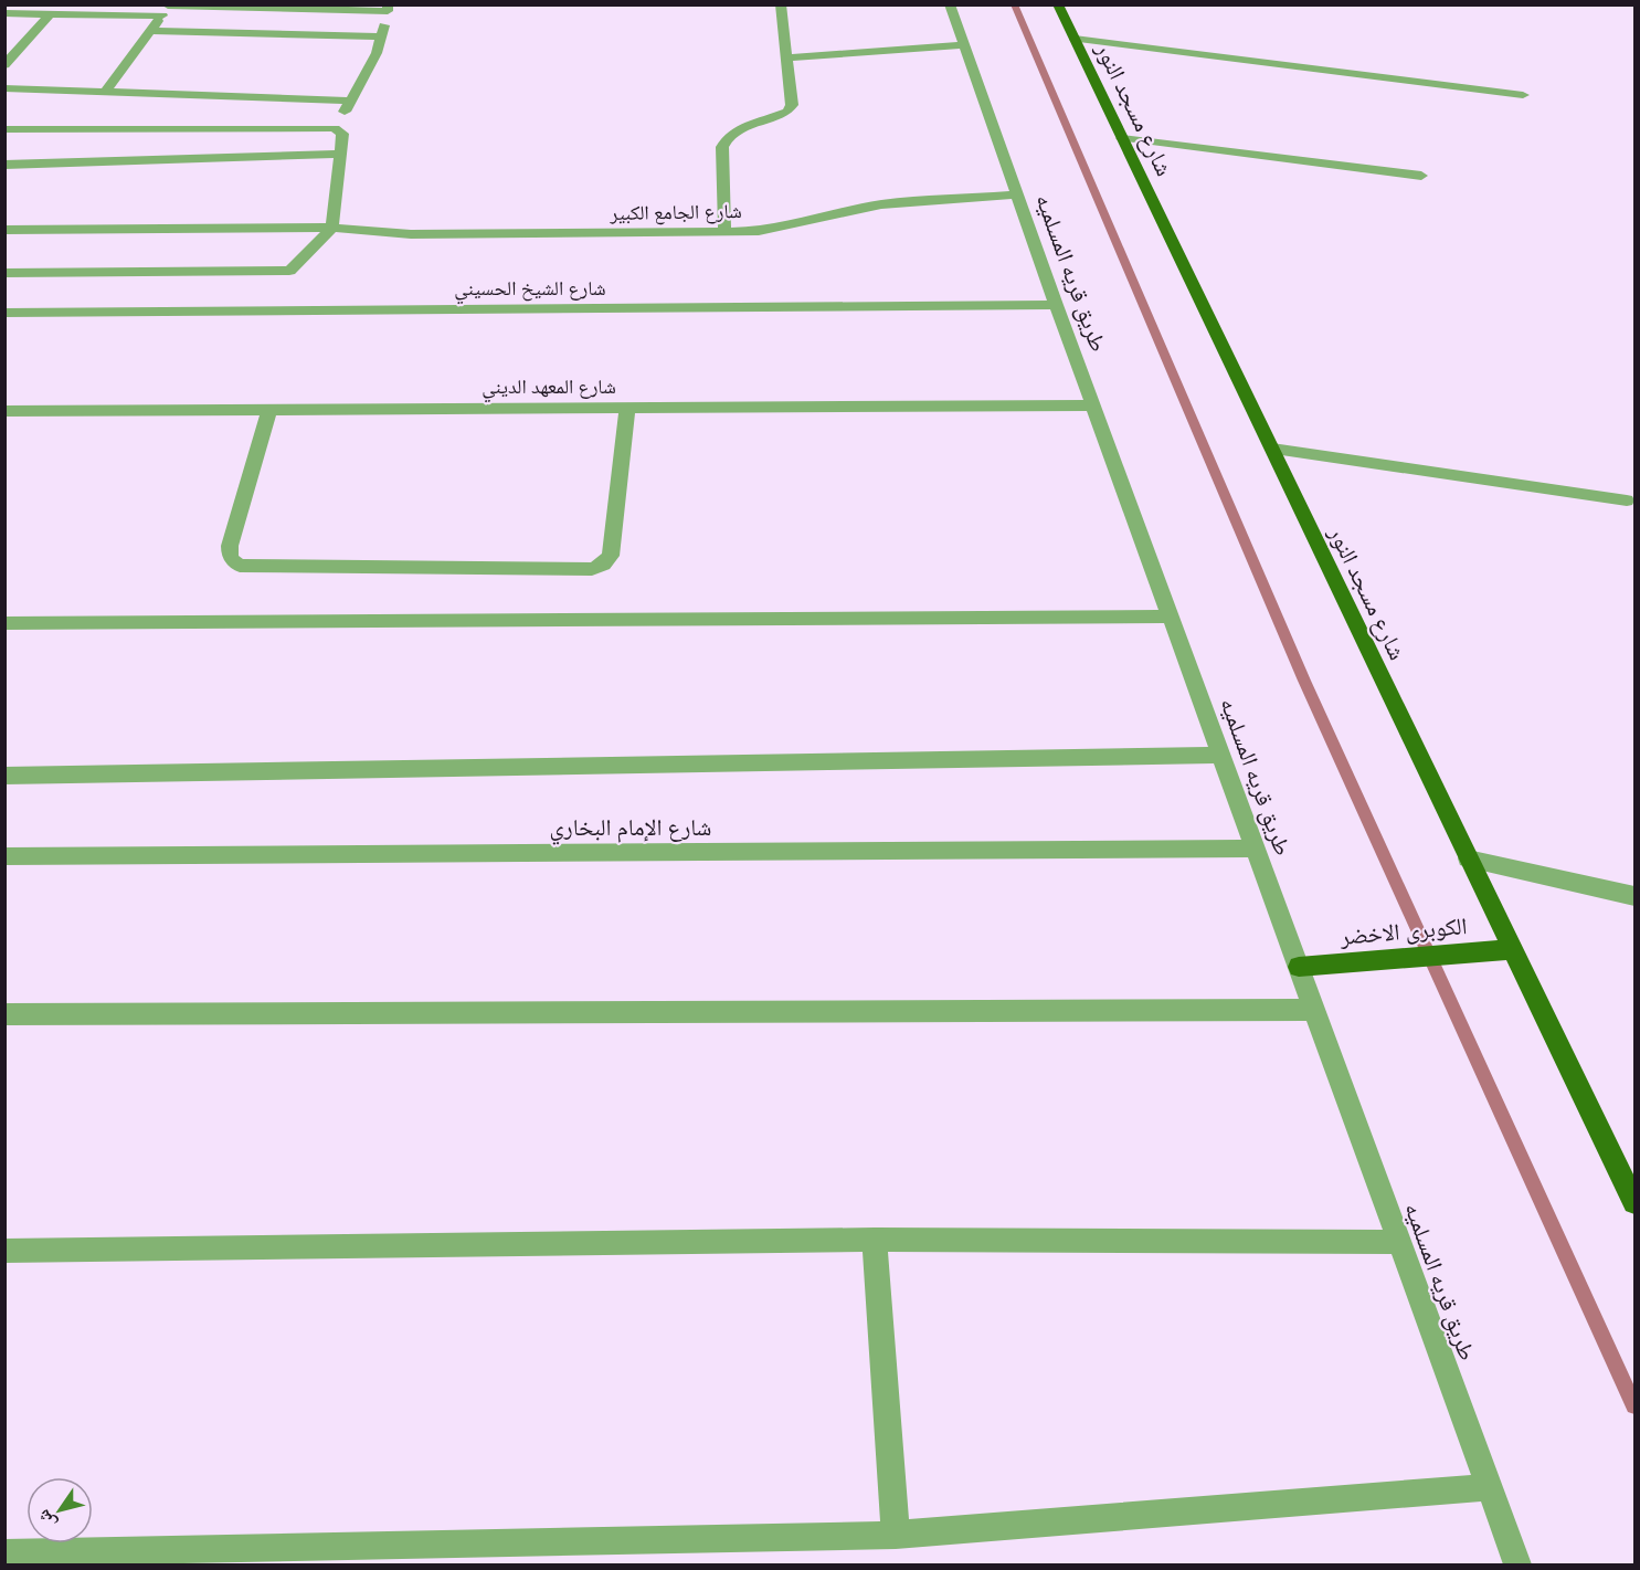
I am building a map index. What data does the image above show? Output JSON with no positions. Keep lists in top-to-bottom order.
{
  "streets": {
    "main road": ["شارع مسجد النور", "الكوبرى الاخضر"],
    "street": [
      "شارع الجامع الكبير",
      "طريق قريه المسلميه",
      "شارع الشيخ الحسيني",
      "شارع المعهد الديني",
      "شارع الإمام البخاري"
    ]
  },
  "crossings": [
    ["شارع مسجد النور", "الكوبرى الاخضر"],
    ["شارع الجامع الكبير", "طريق قريه المسلميه"],
    ["طريق قريه المسلميه", "شارع الشيخ الحسيني"],
    ["طريق قريه المسلميه", "شارع المعهد الديني"],
    ["طريق قريه المسلميه", "شارع الإمام البخاري"],
    ["طريق قريه المسلميه", "الكوبرى الاخضر"]
  ],
  "north": "bottom left"
}
